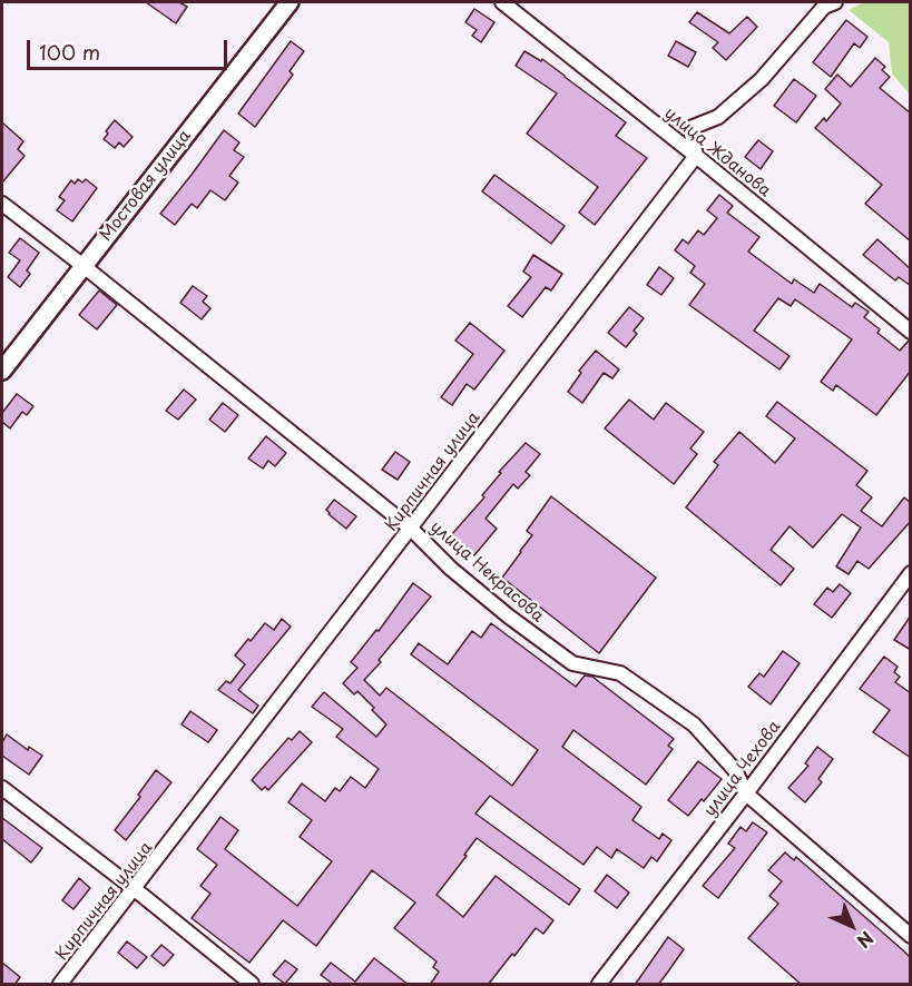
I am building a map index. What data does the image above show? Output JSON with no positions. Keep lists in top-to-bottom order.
{
  "streets": {
    "street": [
      "улица Жданова",
      "Мостовая улица",
      "Кирпичная улица",
      "улица Некрасова",
      "улица Чехова"
    ]
  },
  "crossings": [
    ["улица Жданова", "Кирпичная улица"],
    ["Мостовая улица", "улица Некрасова"],
    ["Кирпичная улица", "улица Некрасова"],
    ["улица Некрасова", "улица Чехова"]
  ],
  "scale_bar": "100 m",
  "north": "bottom right"
}
